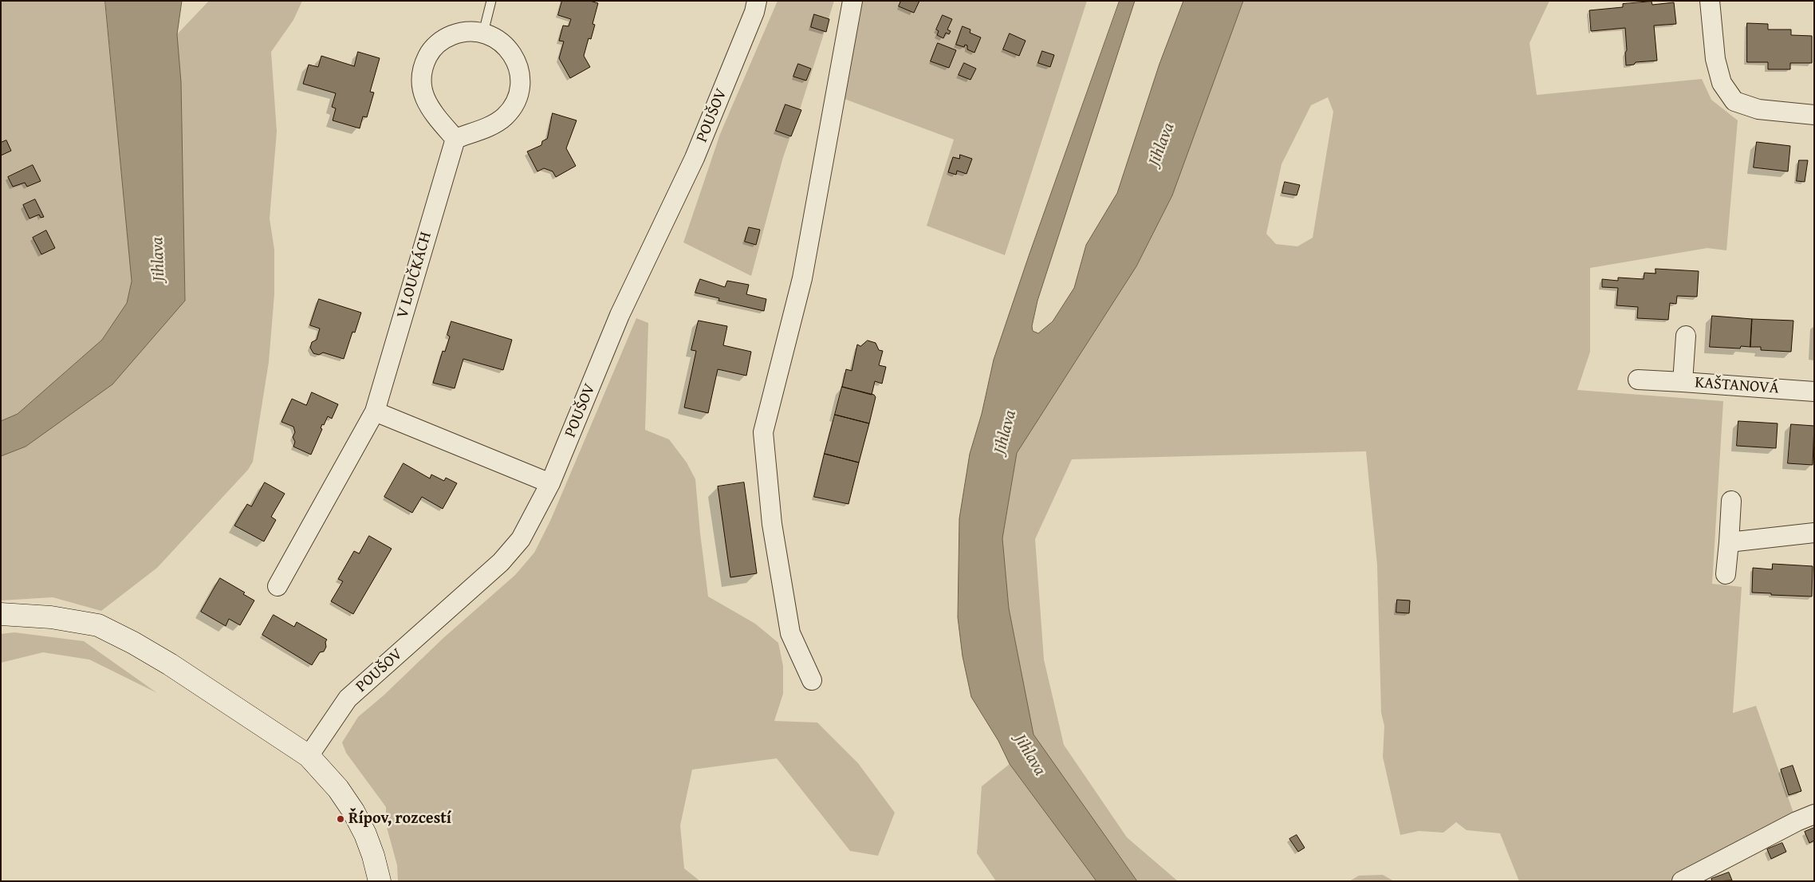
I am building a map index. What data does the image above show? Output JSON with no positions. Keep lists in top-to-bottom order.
{
  "streets": {
    "street": ["POUŠOV", "V LOUČKÁCH", "KAŠTANOVÁ"]
  },
  "water": ["Jihlava"],
  "places": ["Řípov, rozcestí"]
}
